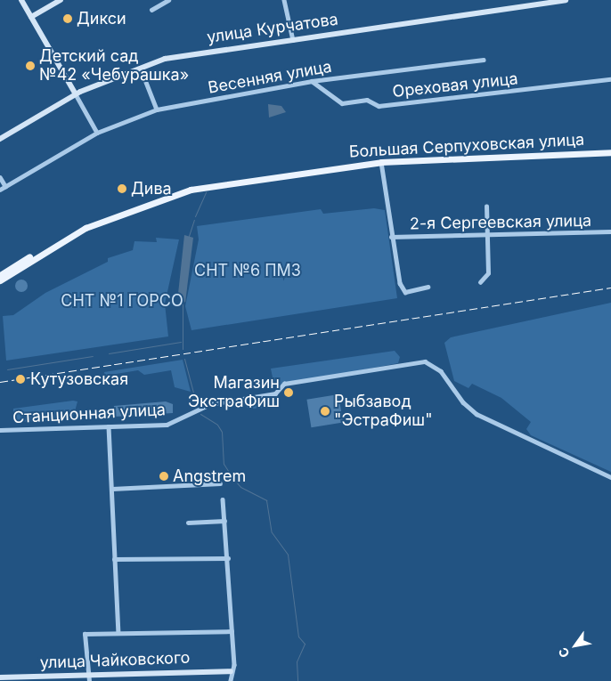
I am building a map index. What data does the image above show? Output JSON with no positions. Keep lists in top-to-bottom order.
{
  "streets": {
    "main road": ["Большая Серпуховская улица"],
    "street": [
      "улица Курчатова",
      "Весенняя улица",
      "Ореховая улица",
      "2-я Сергеевская улица",
      "Станционная улица",
      "улица Чайковского"
    ]
  },
  "crossings": [
    ["Весенняя улица", "Ореховая улица"]
  ],
  "parks": ["СНТ №6 ПМЗ", "СНТ №1 ГОРСО"],
  "places": [
    "Дикси",
    "Детский сад №42 «Чебурашка»",
    "Дива",
    "Кутузовская",
    "Магазин ЭкстраФиш",
    "Рыбзавод \"ЭстраФиш\"",
    "Angstrem"
  ],
  "north": "bottom left"
}
